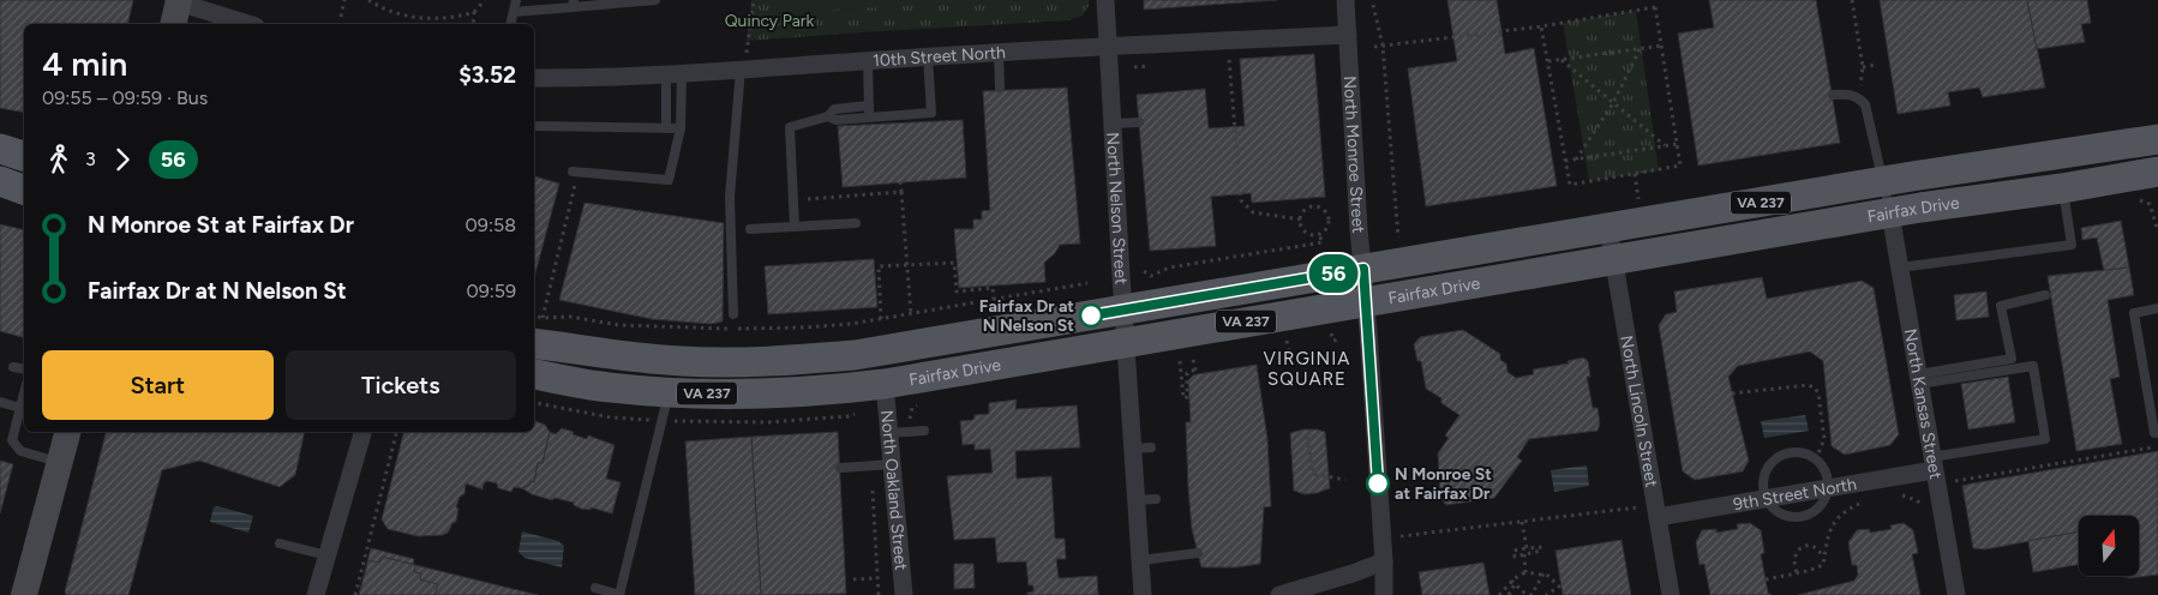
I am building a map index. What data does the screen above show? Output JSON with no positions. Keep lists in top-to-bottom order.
{
  "streets": {
    "main road": ["VA 237", "Fairfax Drive"],
    "street": [
      "10th Street North",
      "North Monroe Street",
      "North Nelson Street",
      "North Kansas Street",
      "North Lincoln Street",
      "North Oakland Street",
      "9th Street North"
    ]
  },
  "crossings": [
    ["10th Street North", "North Monroe Street"],
    ["10th Street North", "North Nelson Street"],
    ["North Monroe Street", "Fairfax Drive"],
    ["North Nelson Street", "Fairfax Drive"],
    ["Fairfax Drive", "North Kansas Street"],
    ["Fairfax Drive", "North Lincoln Street"],
    ["Fairfax Drive", "North Oakland Street"],
    ["North Kansas Street", "9th Street North"],
    ["North Lincoln Street", "9th Street North"]
  ],
  "districts": ["VIRGINIA SQUARE"],
  "parks": ["Quincy Park"],
  "places": ["Fairfax Dr at N Nelson St", "N Monroe St at Fairfax Dr"],
  "lines": ["bus line 56"],
  "north": "top",
  "page": {
    "on_map": "56",
    "heading": ["4 min", "09:55 – 09:59 · Bus", "$3.52"],
    "legs": ["3", "56"],
    "list": [
      {
        "name": "N Monroe St at Fairfax Dr",
        "value": "09:58"
      },
      {
        "name": "Fairfax Dr at N Nelson St",
        "value": "09:59"
      }
    ],
    "buttons": ["Start", "Tickets"]
  }
}
